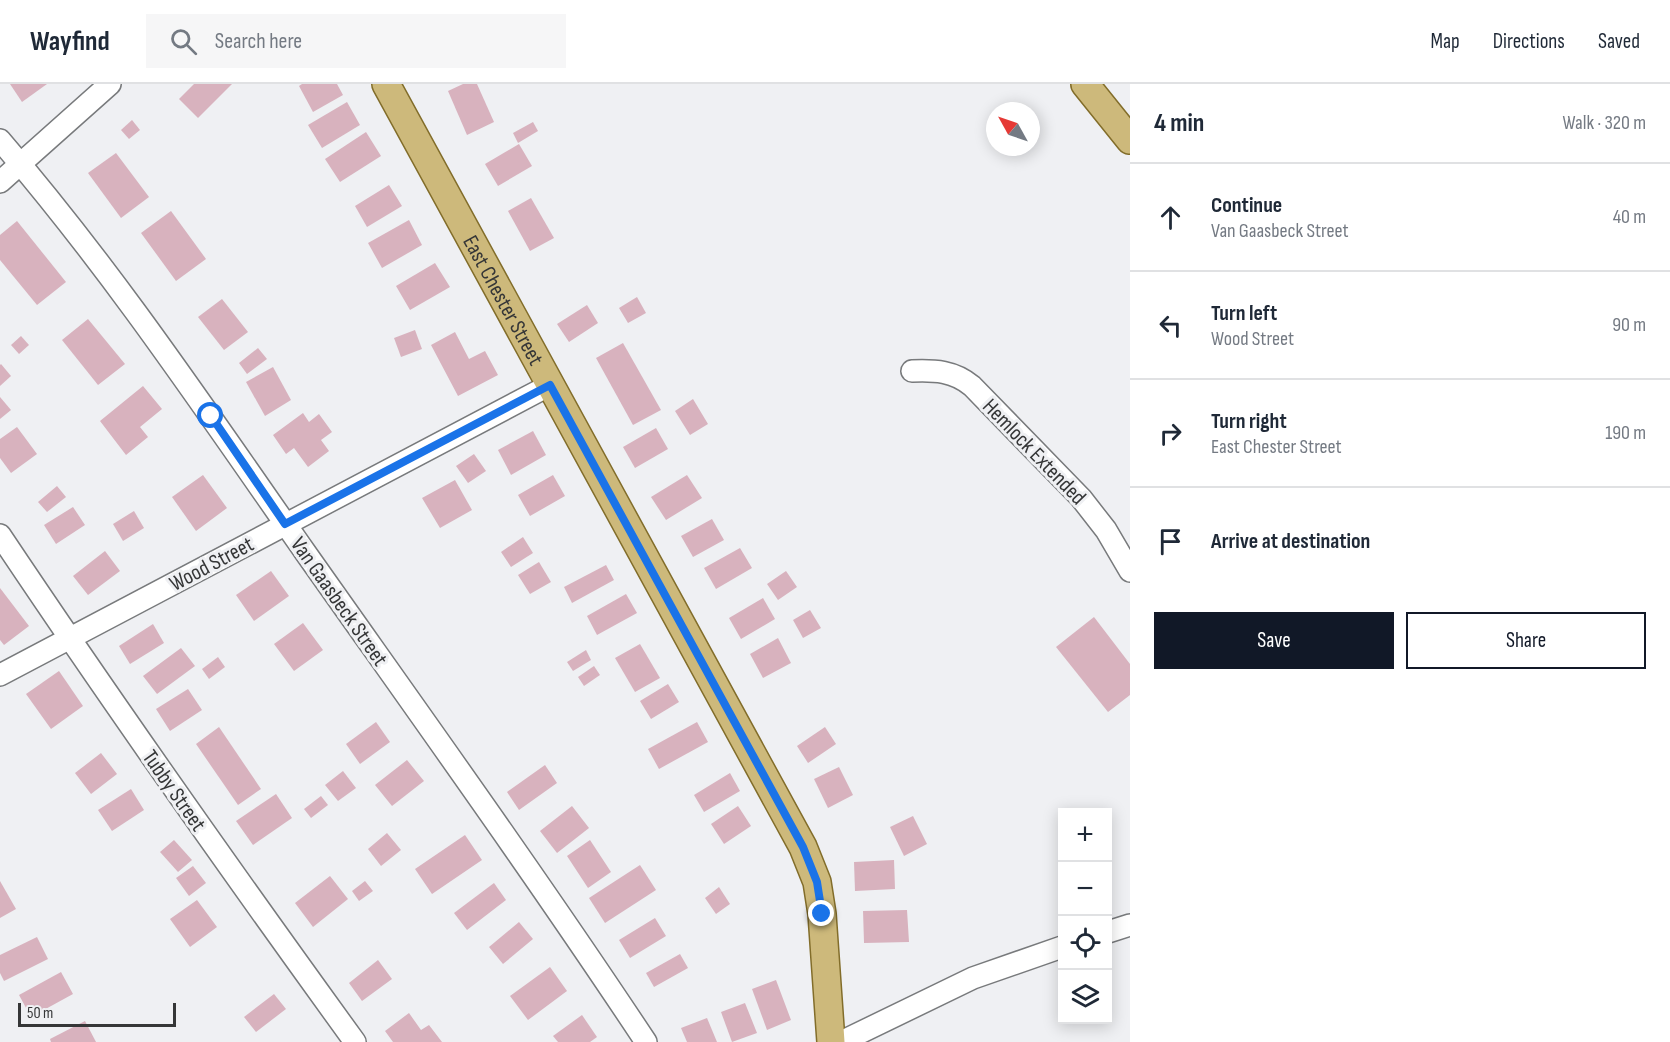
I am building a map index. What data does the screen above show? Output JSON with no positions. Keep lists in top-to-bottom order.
{
  "streets": {
    "main road": ["East Chester Street"],
    "street": [
      "Hemlock Extended",
      "Wood Street",
      "Van Gaasbeck Street",
      "Tubby Street"
    ]
  },
  "crossings": [
    ["East Chester Street", "Wood Street"],
    ["Wood Street", "Van Gaasbeck Street"],
    ["Wood Street", "Tubby Street"]
  ],
  "scale_bar": "50 m",
  "north": "top left",
  "page": {
    "header": "Wayfind",
    "search": "Search here",
    "nav": ["Map", "Directions", "Saved"],
    "heading": ["4 min", "Walk · 320 m"],
    "list": [
      ["Continue", "Van Gaasbeck Street", "40 m"],
      ["Turn left", "Wood Street", "90 m"],
      ["Turn right", "East Chester Street", "190 m"],
      "Arrive at destination"
    ],
    "buttons": ["Save", "Share"],
    "map_buttons": ["+", "−"],
    "scale": "50 m"
  }
}
